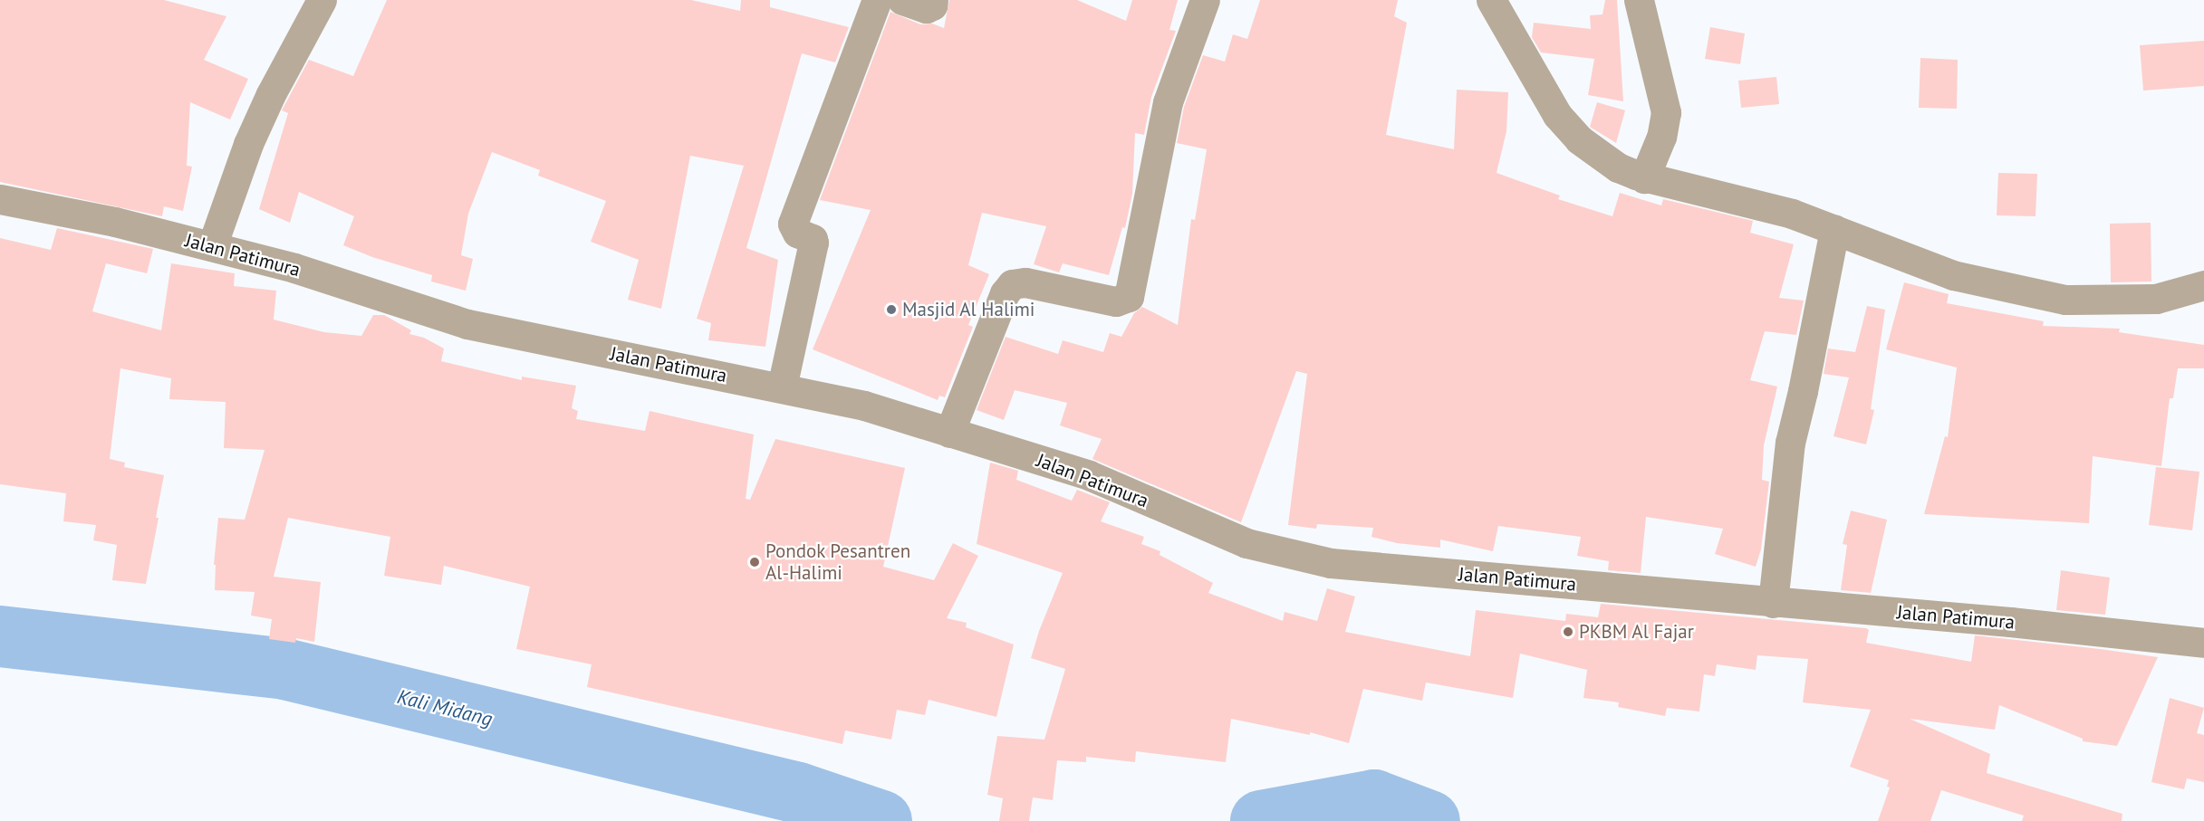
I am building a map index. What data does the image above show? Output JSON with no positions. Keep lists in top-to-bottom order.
{
  "streets": {
    "street": ["Jalan Patimura"]
  },
  "water": ["Kali Midang"],
  "places": ["Masjid Al Halimi", "Pondok Pesantren Al-Halimi", "PKBM Al Fajar"]
}
